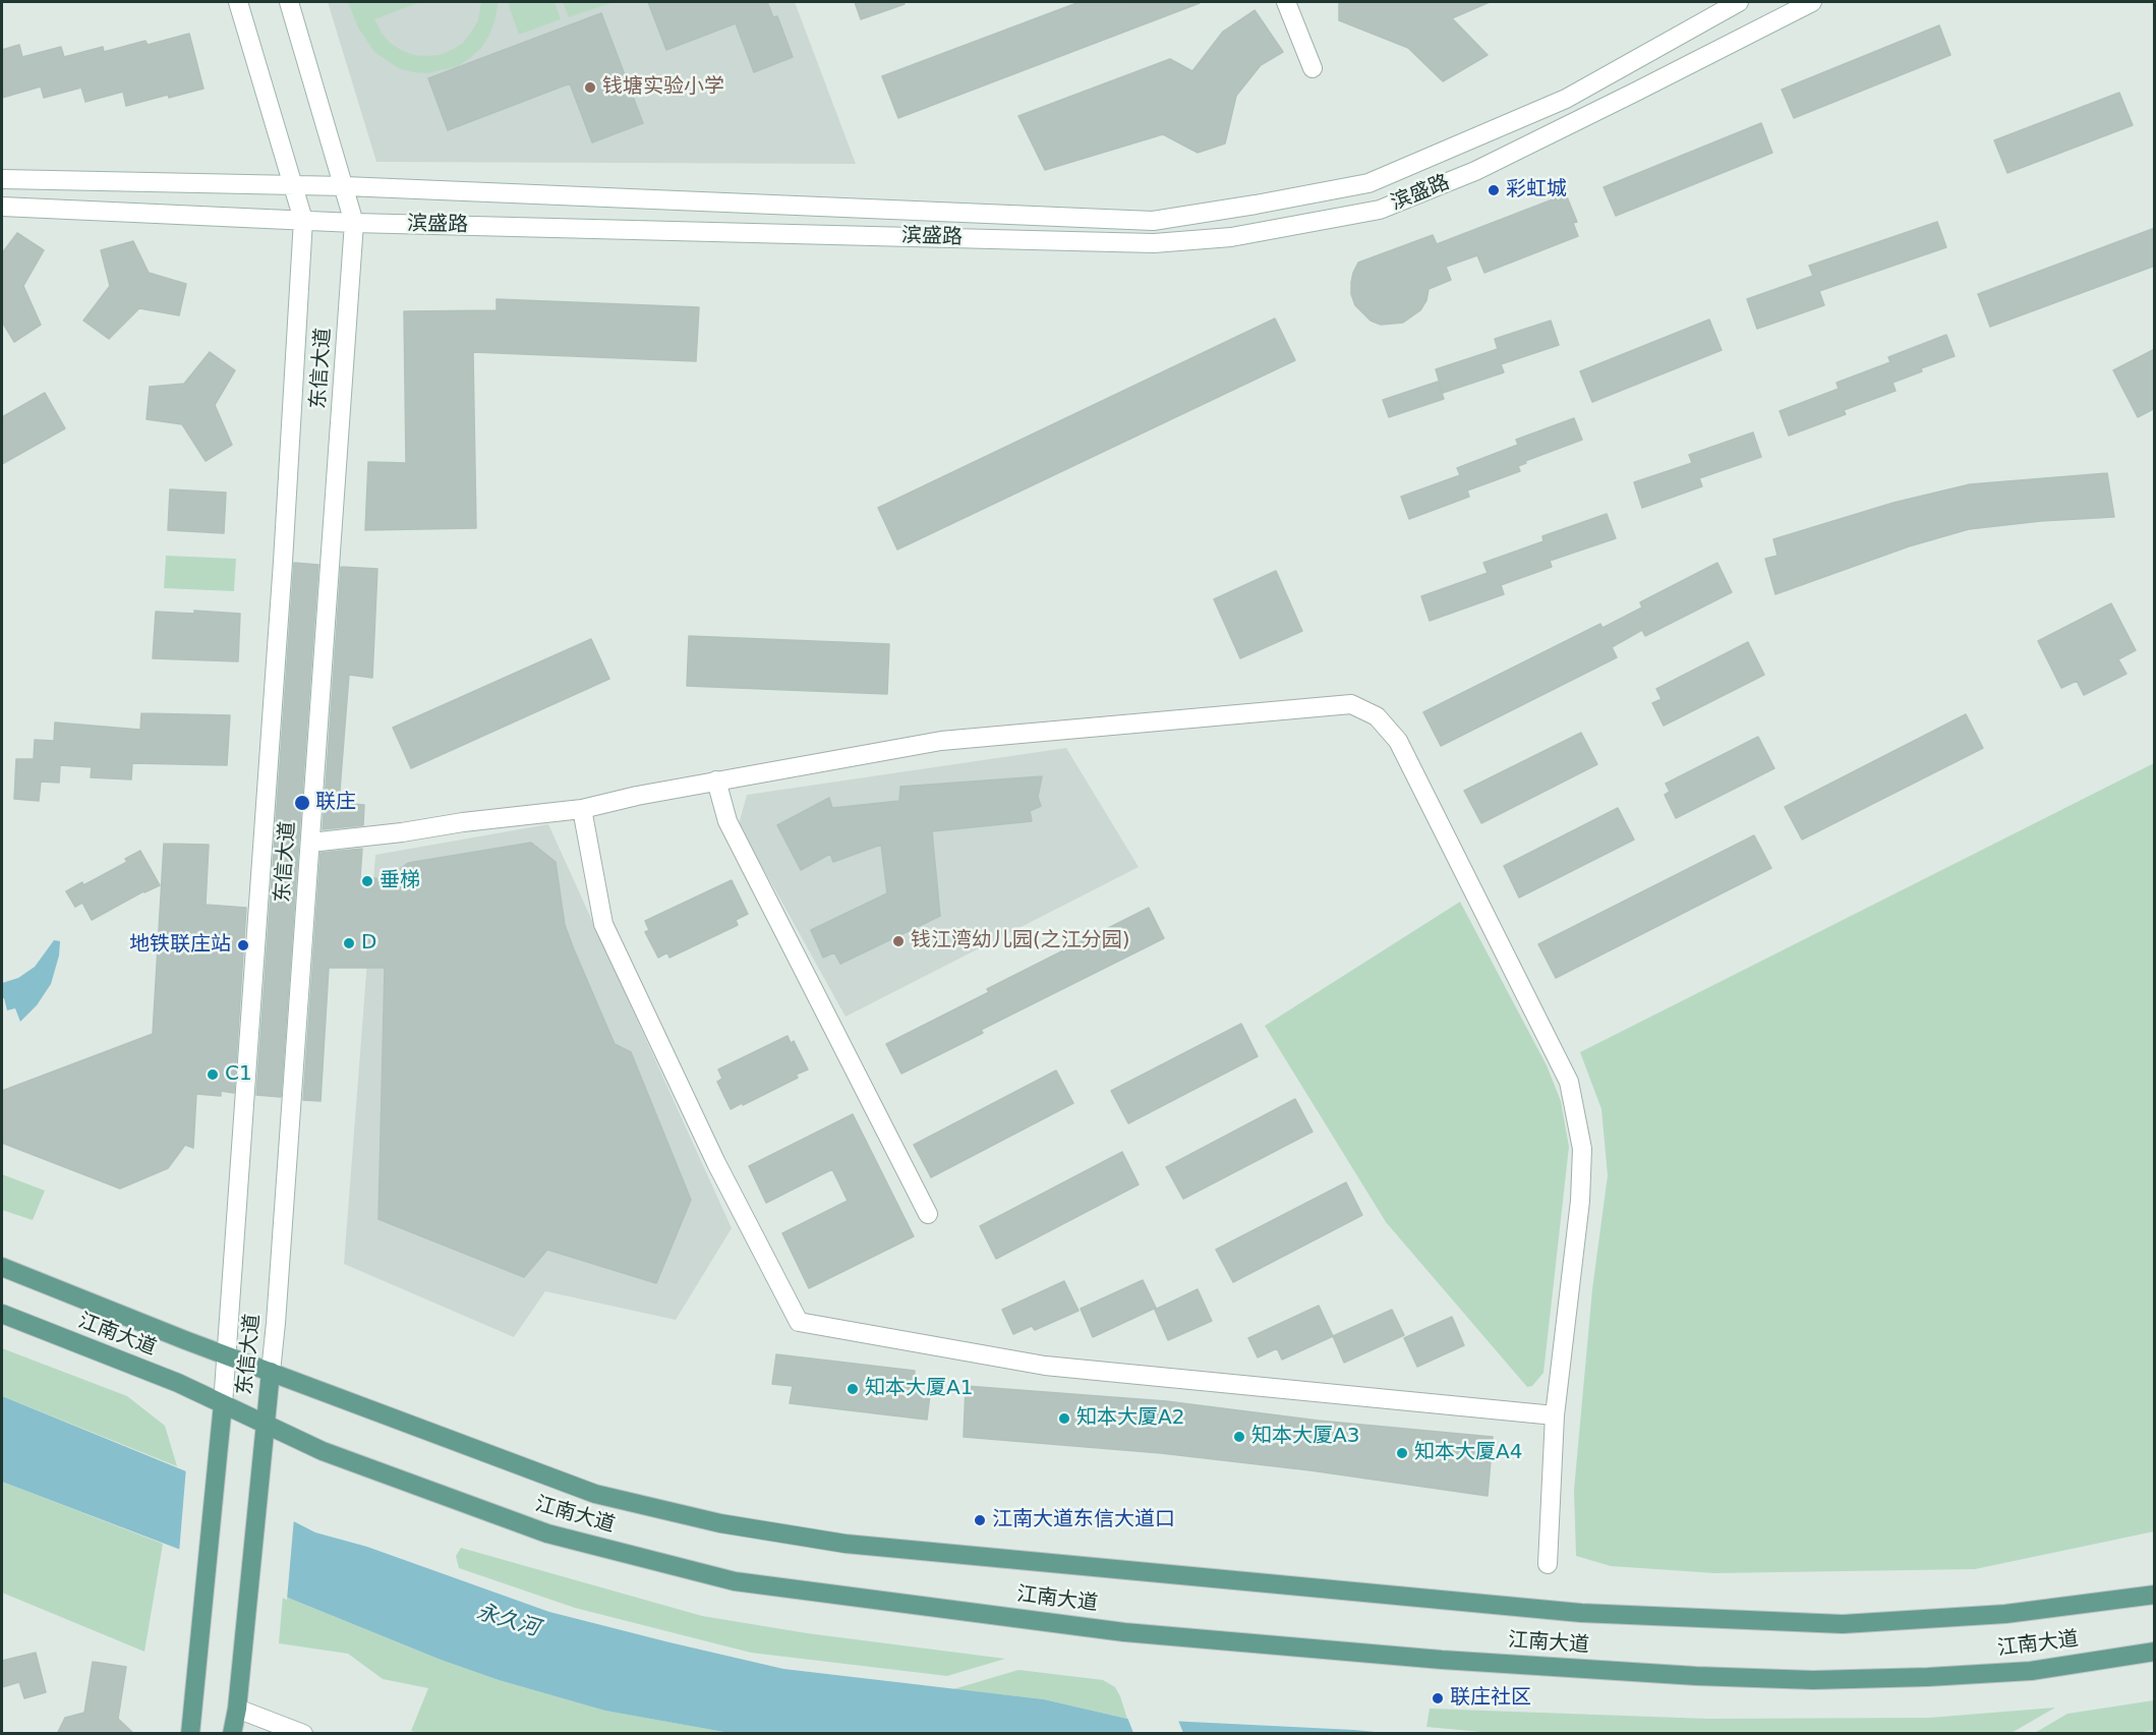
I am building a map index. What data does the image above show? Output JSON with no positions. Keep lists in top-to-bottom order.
{
  "streets": {
    "main road": ["滨盛路", "东信大道", "江南大道"]
  },
  "crossings": [
    ["滨盛路", "东信大道"],
    ["东信大道", "江南大道"]
  ],
  "water": ["永久河"],
  "places": [
    "钱塘实验小学",
    "彩虹城",
    "联庄",
    "垂梯",
    "钱江湾幼儿园(之江分园)",
    "D",
    "地铁联庄站",
    "C1",
    "知本大厦A1",
    "知本大厦A2",
    "知本大厦A3",
    "知本大厦A4",
    "江南大道东信大道口",
    "联庄社区"
  ]
}
